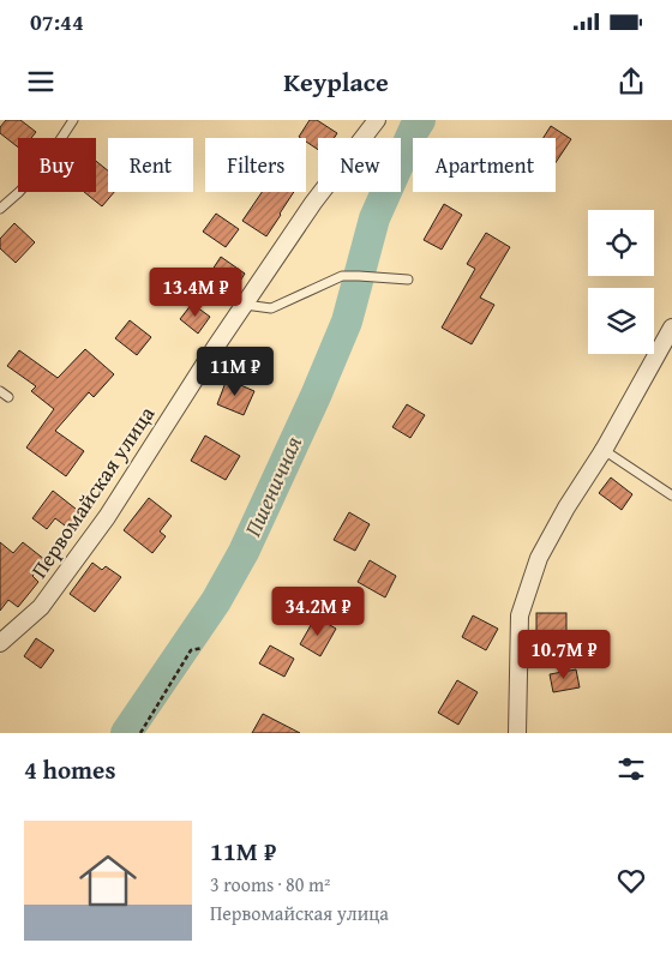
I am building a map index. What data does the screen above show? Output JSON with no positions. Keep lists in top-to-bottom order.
{
  "streets": {
    "street": ["Первомайская улица"]
  },
  "water": ["Пшеничная"],
  "page": {
    "status": "07:44",
    "header": "Keyplace",
    "chip": [
      "Buy",
      "Rent",
      "Filters",
      "New",
      "Apartment"
    ],
    "price": [
      "13.4M ₽",
      "11M ₽",
      "34.2M ₽",
      "10.7M ₽"
    ],
    "heading": "4 homes",
    "list": [
      {
        "name": "11M ₽",
        "note": "3 rooms · 80 m² · Первомайская улица"
      }
    ]
  }
}
